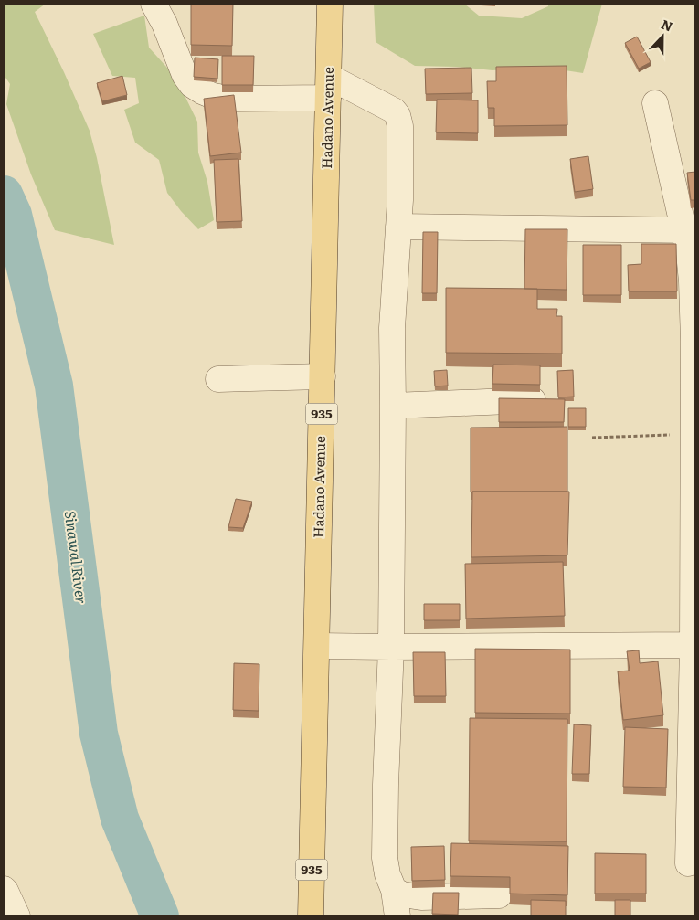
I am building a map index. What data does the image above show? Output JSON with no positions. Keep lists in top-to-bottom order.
{
  "streets": {
    "main road": ["Hadano Avenue", "935"]
  },
  "water": ["Sinawal River"],
  "north": "top"
}
